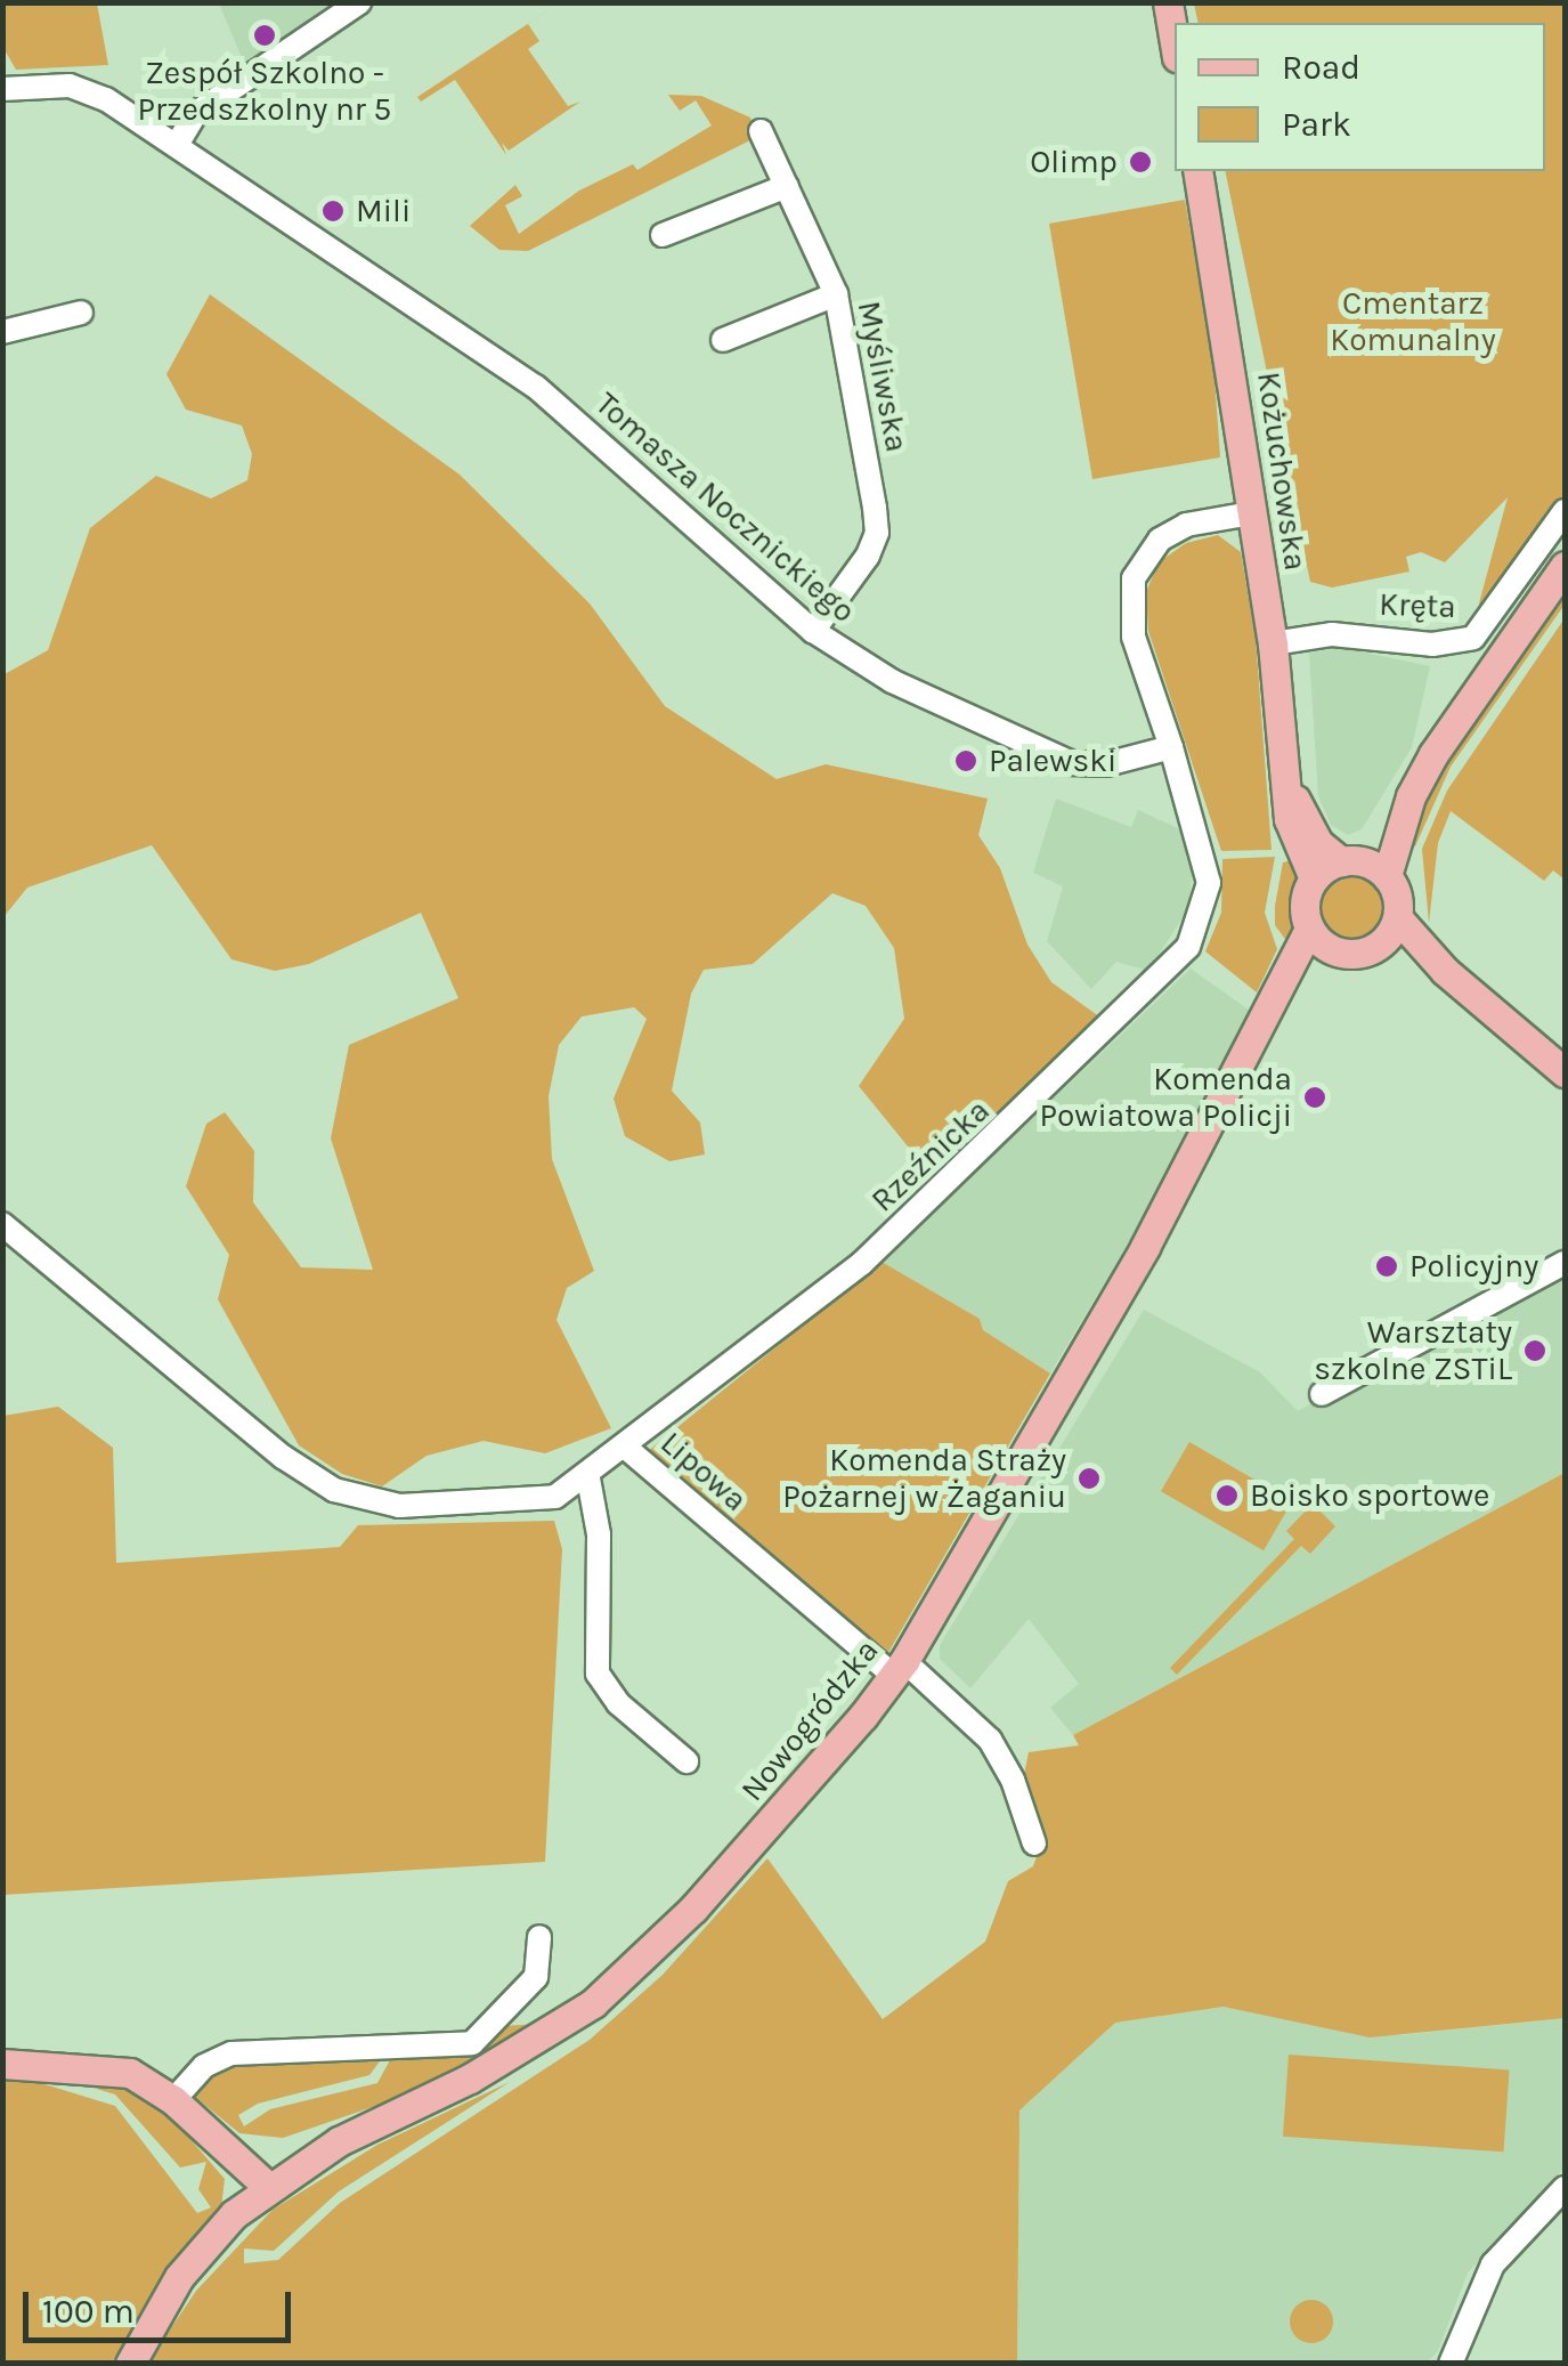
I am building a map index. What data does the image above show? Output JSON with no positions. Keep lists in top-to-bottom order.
{
  "streets": {
    "main road": ["Kożuchowska", "Nowogródzka"],
    "street": [
      "Myśliwska",
      "Tomasza Nocznickiego",
      "Kręta",
      "Rzeźnicka",
      "Lipowa"
    ]
  },
  "crossings": [
    ["Myśliwska", "Tomasza Nocznickiego"],
    ["Kożuchowska", "Kręta"],
    ["Kożuchowska", "Nowogródzka"],
    ["Tomasza Nocznickiego", "Rzeźnicka"],
    ["Rzeźnicka", "Lipowa"],
    ["Lipowa", "Nowogródzka"]
  ],
  "parks": ["Cmentarz Komunalny"],
  "places": [
    "Zespół Szkolno - Przedszkolny nr 5",
    "Olimp",
    "Mili",
    "Palewski",
    "Komenda Powiatowa Policji",
    "Policyjny",
    "Warsztaty szkolne ZSTiL",
    "Komenda Straży Pożarnej w Żaganiu",
    "Boisko sportowe"
  ],
  "legend": ["Road", "Park"],
  "scale_bar": "100 m"
}
